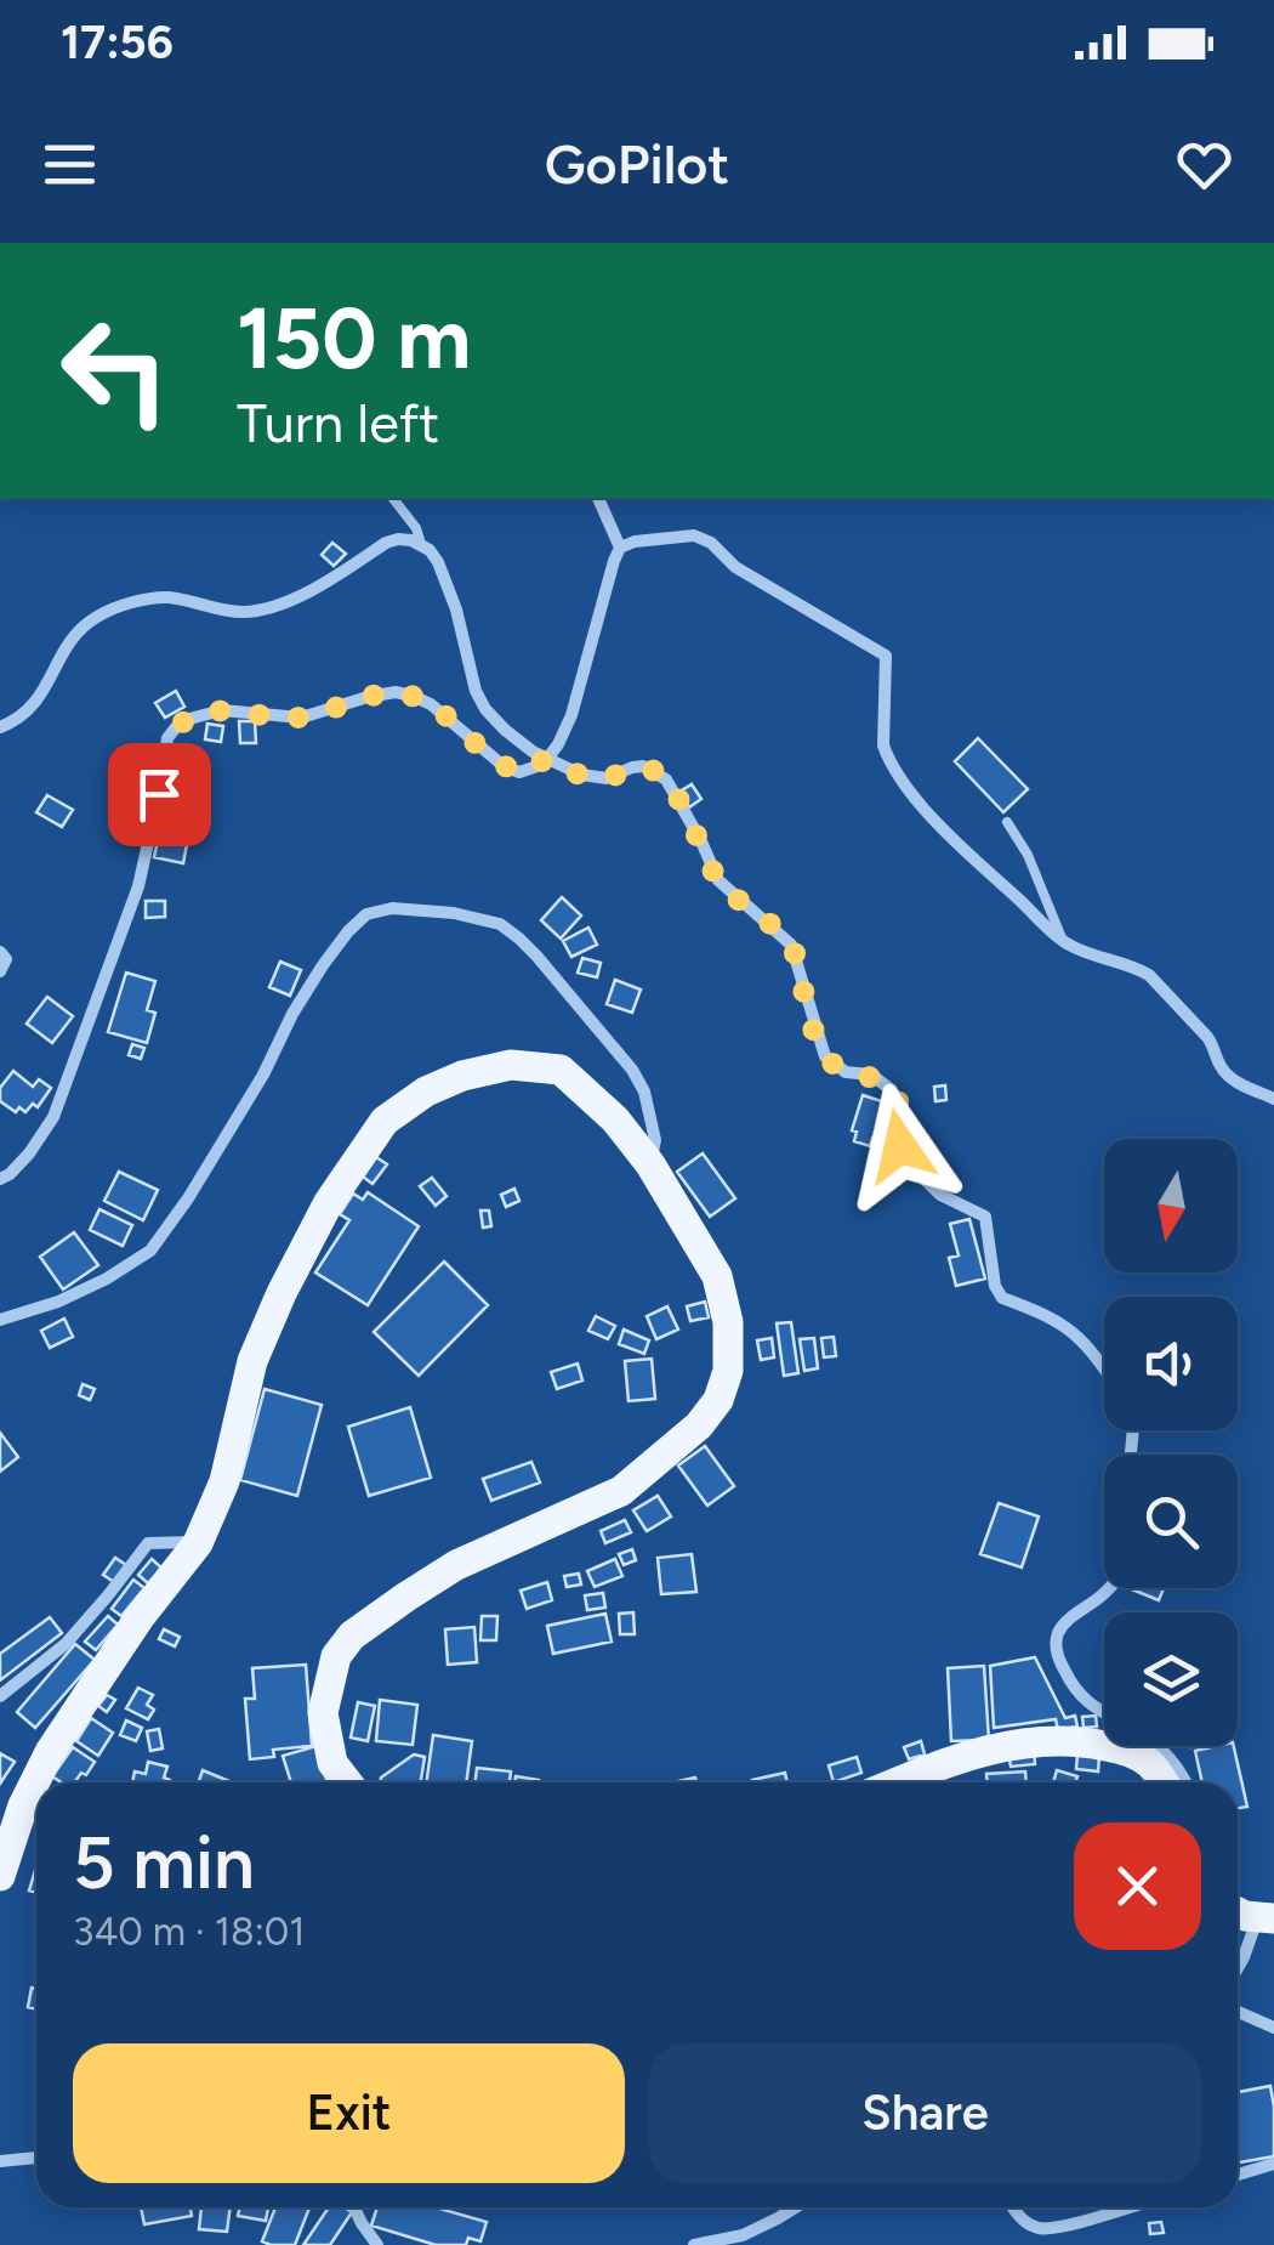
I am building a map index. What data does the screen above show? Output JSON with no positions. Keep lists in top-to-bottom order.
{
  "north": "bottom",
  "page": {
    "status": "17:56",
    "header": "GoPilot",
    "turn": ["150 m", "Turn left"],
    "heading": ["5 min", "340 m · 18:01"],
    "buttons": ["Exit", "Share"]
  }
}
